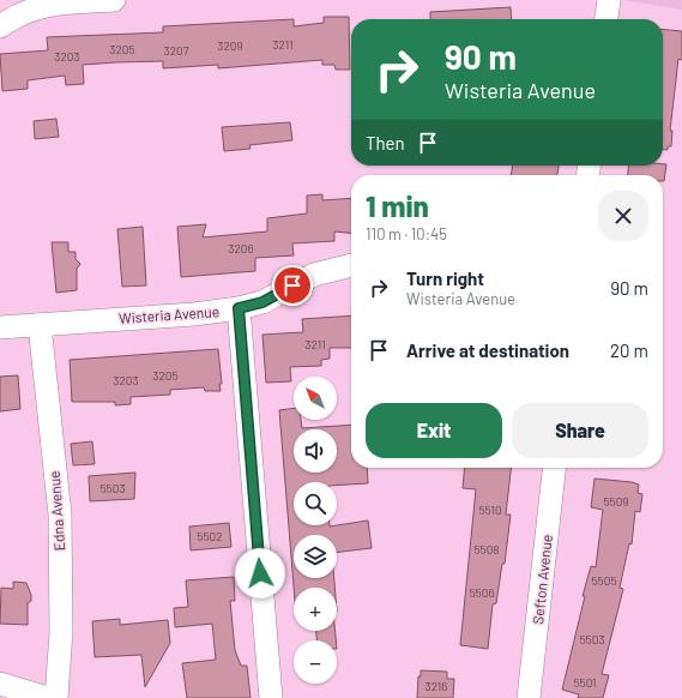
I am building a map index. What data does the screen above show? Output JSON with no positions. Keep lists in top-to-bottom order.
{
  "streets": {
    "street": ["Wisteria Avenue", "Edna Avenue", "Sefton Avenue"]
  },
  "crossings": [
    ["Wisteria Avenue", "Edna Avenue"]
  ],
  "house_numbers": [
    "3211",
    "3209",
    "3205",
    "3207",
    "3203",
    "3206",
    "3211",
    "3205",
    "3203",
    "5503",
    "5509",
    "5510",
    "5502",
    "5508",
    "5505",
    "5506",
    "5503",
    "5501",
    "3216"
  ],
  "north": "top left",
  "page": {
    "turn": ["90 m", "Wisteria Avenue"],
    "then": "Then",
    "heading": ["1 min", "110 m · 10:45"],
    "list": [
      {
        "name": "Turn right",
        "note": "Wisteria Avenue",
        "value": "90 m"
      },
      {
        "name": "Arrive at destination",
        "value": "20 m"
      }
    ],
    "map_buttons": ["+", "−"],
    "buttons": ["Exit", "Share"]
  }
}
